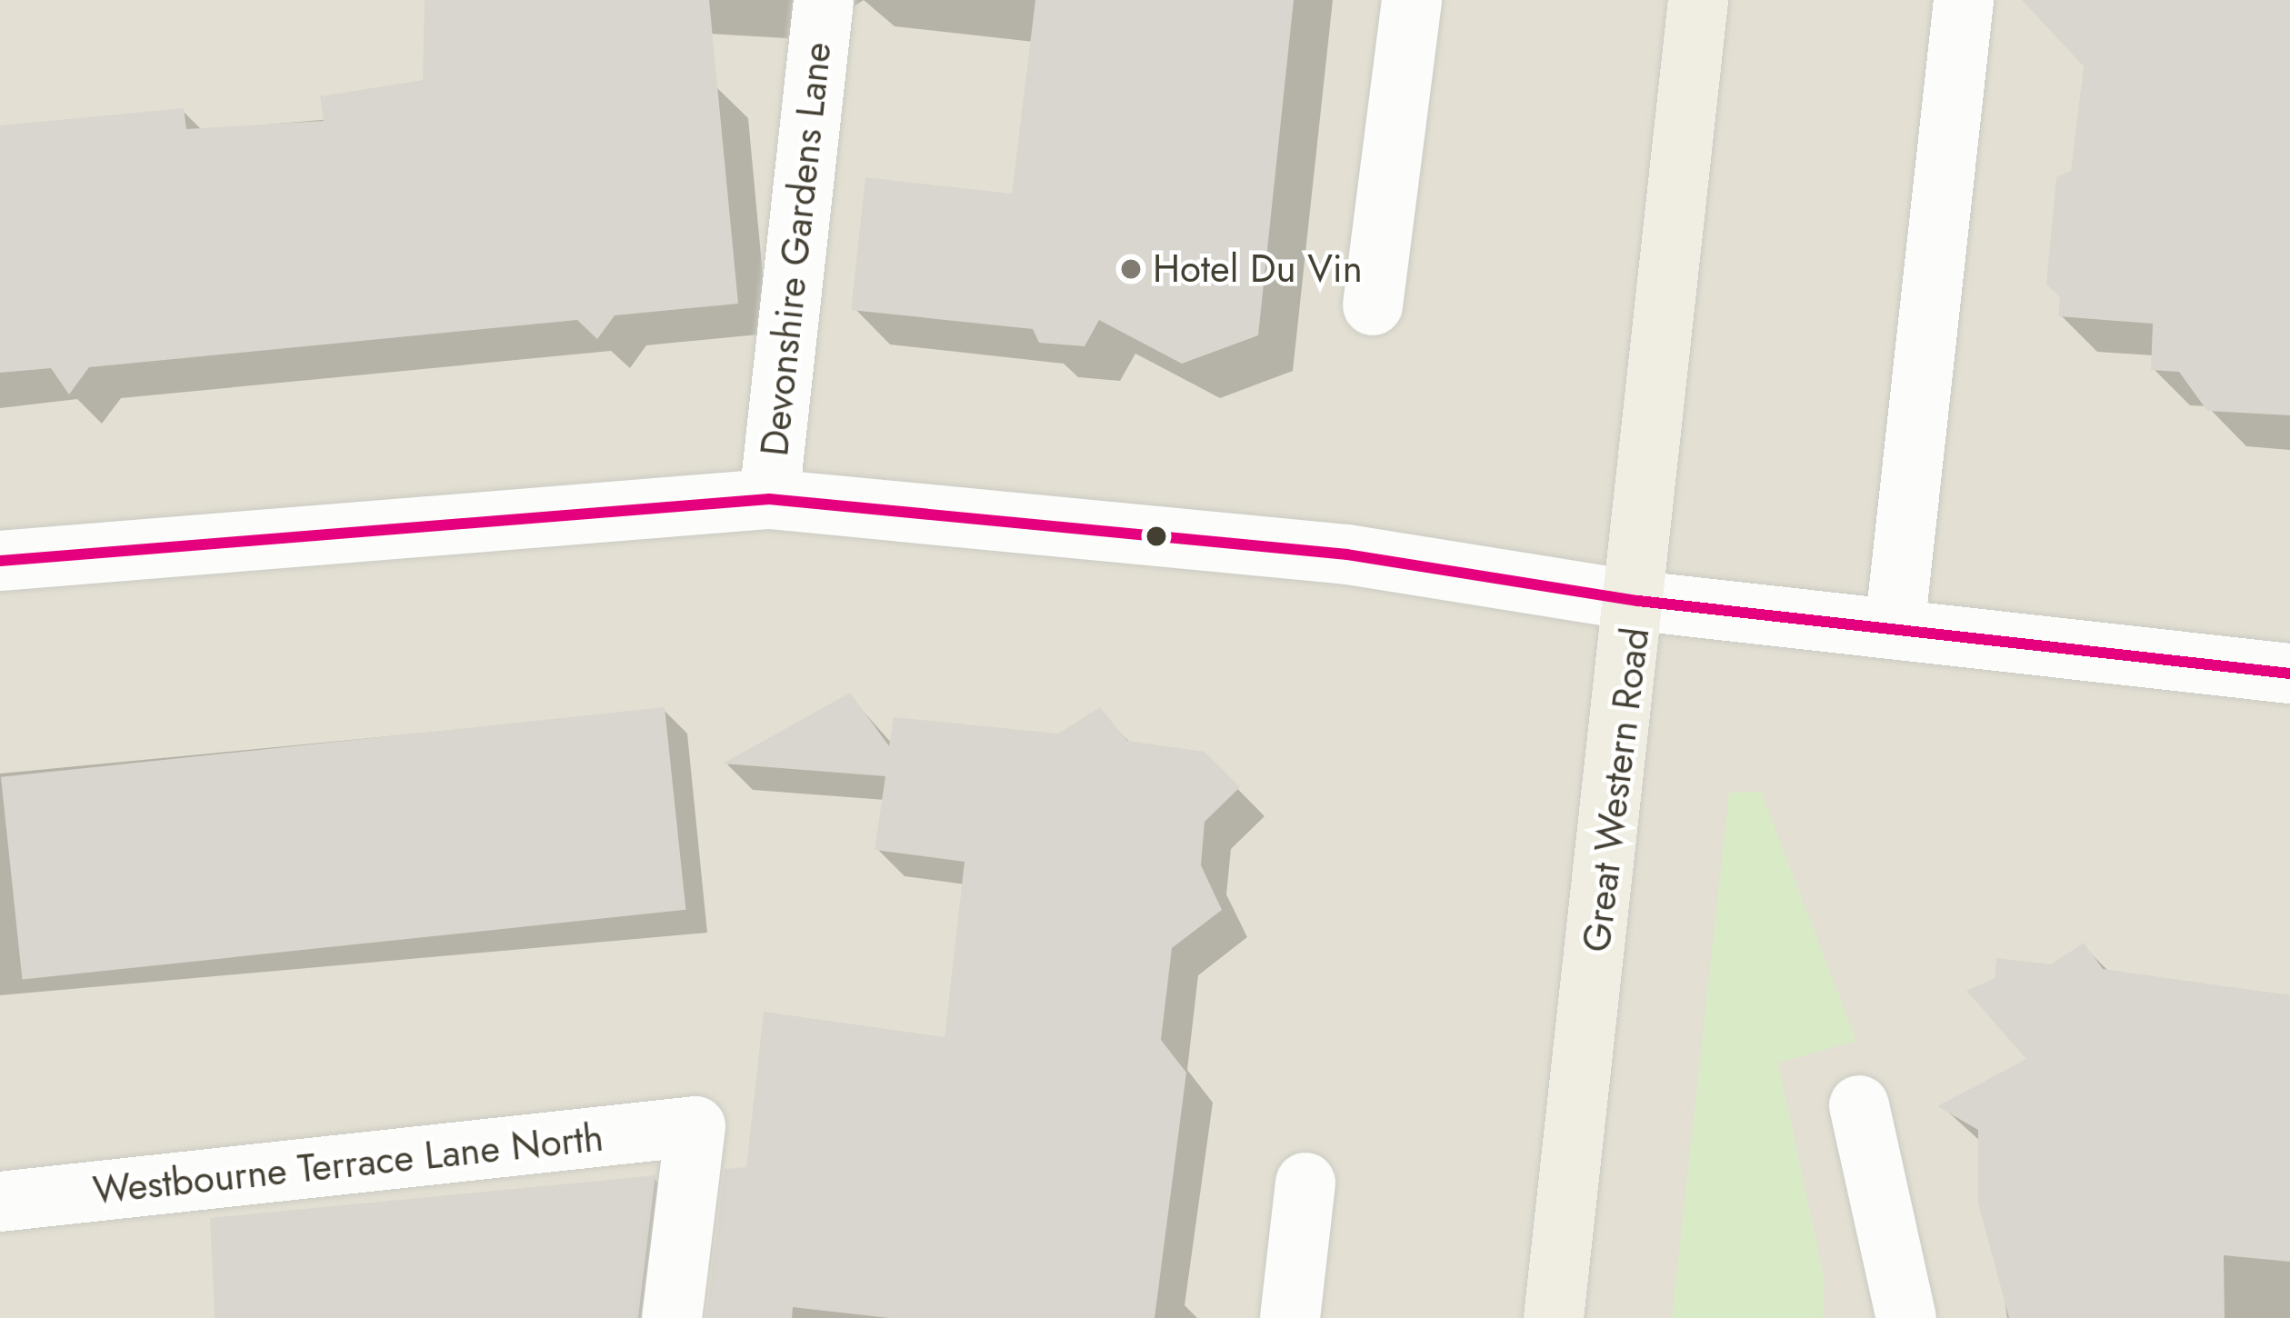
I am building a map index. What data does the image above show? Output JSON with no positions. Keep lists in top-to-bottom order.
{
  "streets": {
    "main road": ["Great Western Road"],
    "street": ["Devonshire Gardens Lane", "Westbourne Terrace Lane North"]
  },
  "places": ["Hotel Du Vin"]
}
